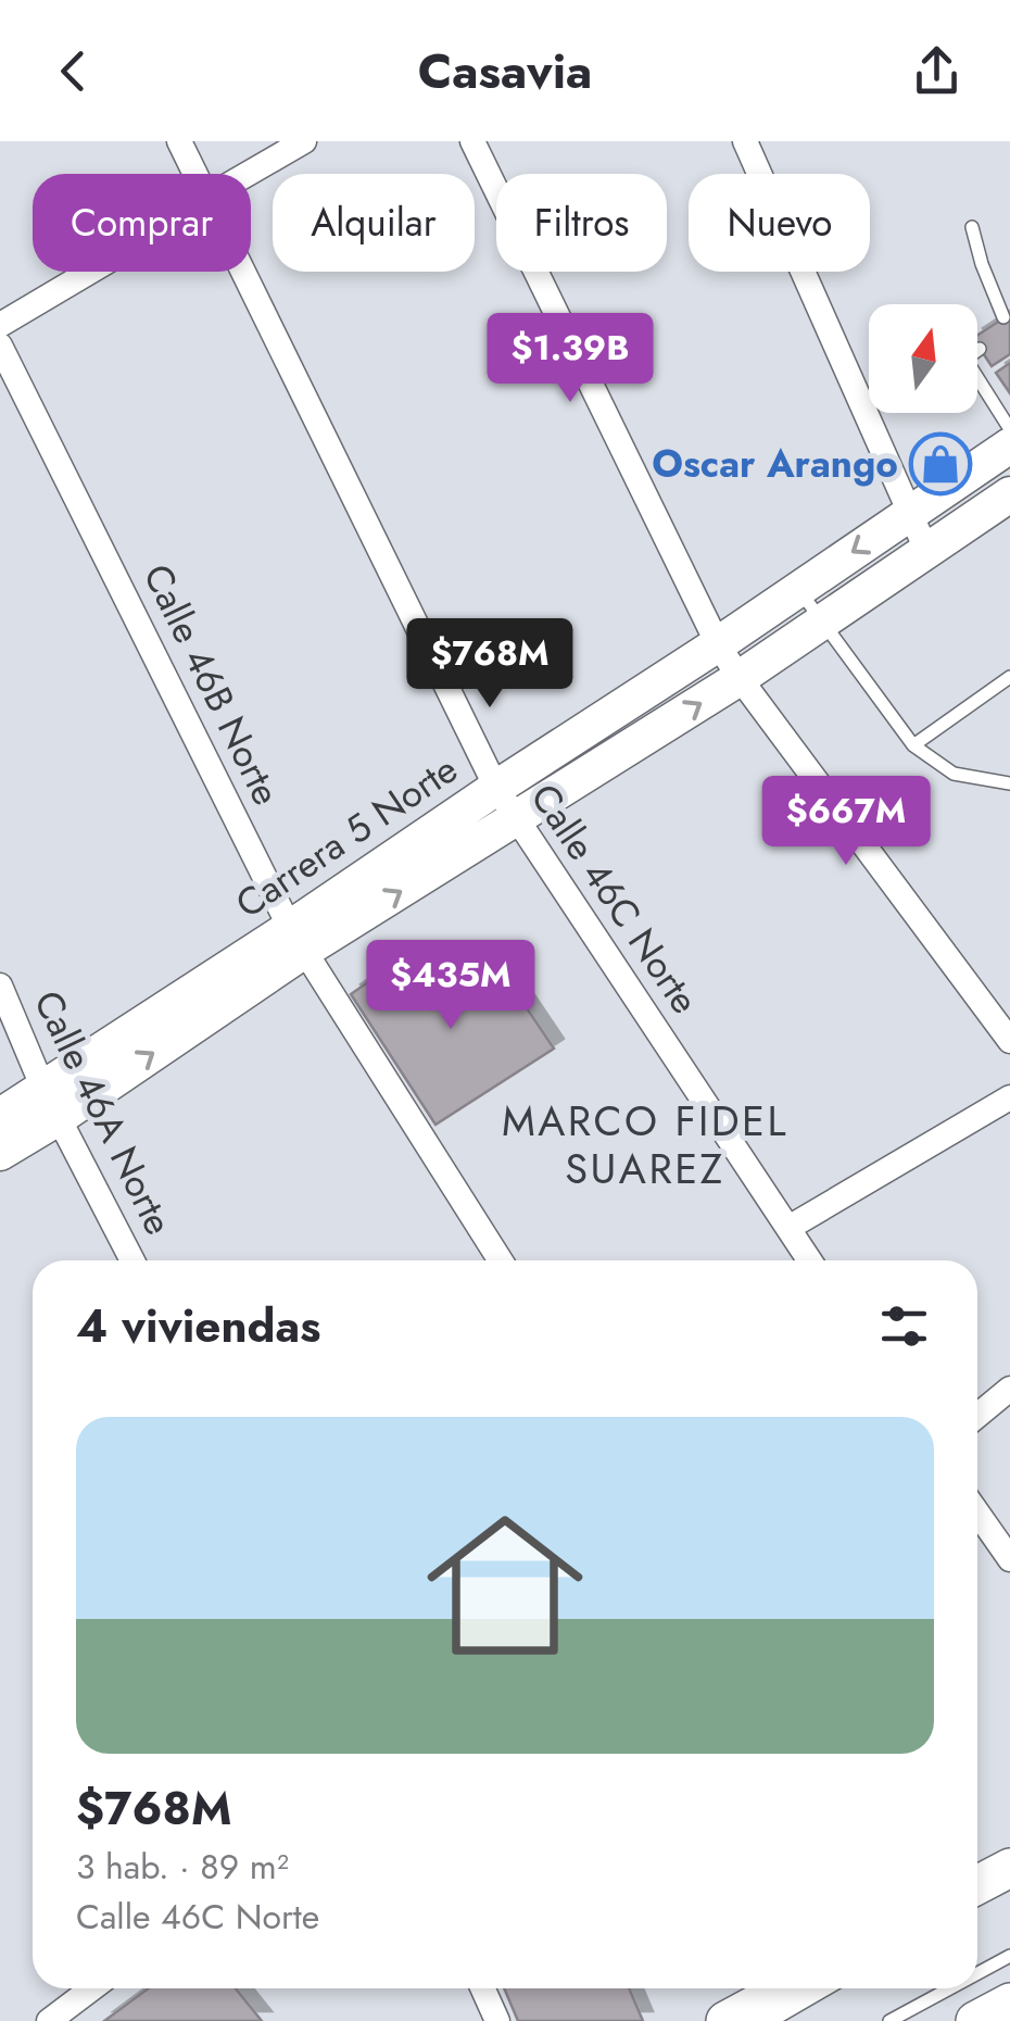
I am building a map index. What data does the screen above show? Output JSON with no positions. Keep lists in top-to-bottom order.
{
  "streets": {
    "street": [
      "Calle 46B Norte",
      "Carrera 5 Norte",
      "Calle 46C Norte",
      "Calle 46A Norte"
    ]
  },
  "crossings": [
    ["Calle 46B Norte", "Carrera 5 Norte"],
    ["Carrera 5 Norte", "Calle 46C Norte"],
    ["Carrera 5 Norte", "Calle 46A Norte"]
  ],
  "districts": ["MARCO FIDEL SUAREZ"],
  "places": {
    "shop": ["Oscar Arango"]
  },
  "north": "top",
  "page": {
    "header": "Casavia",
    "chip": [
      "Comprar",
      "Alquilar",
      "Filtros",
      "Nuevo"
    ],
    "price": [
      "$1.39B",
      "$768M",
      "$667M",
      "$435M"
    ],
    "heading": "4 viviendas",
    "list": [
      {
        "name": "$768M",
        "note": "3 hab. · 89 m² · Calle 46C Norte"
      }
    ]
  }
}
